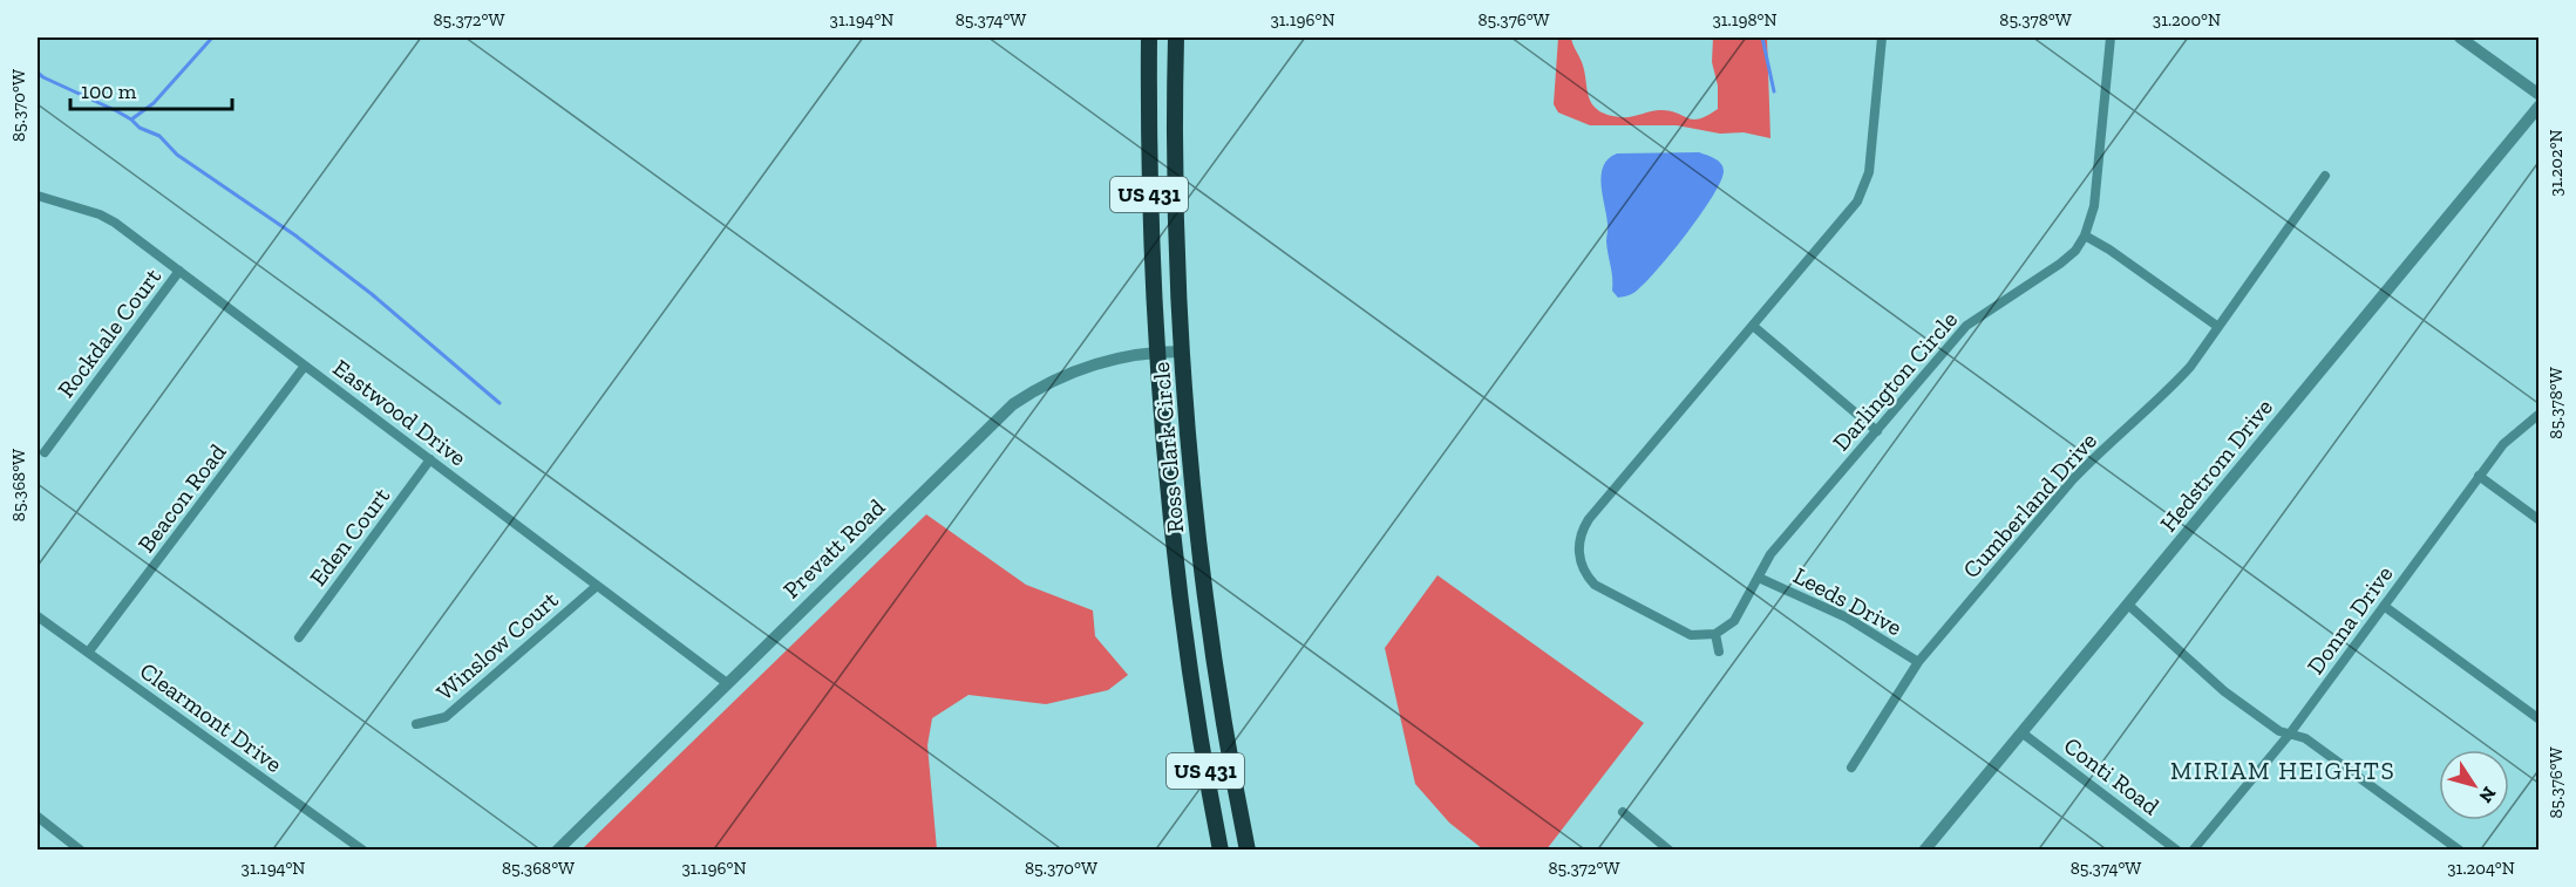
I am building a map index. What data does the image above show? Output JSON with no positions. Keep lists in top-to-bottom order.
{
  "streets": {
    "highway": ["US 431", "Ross Clark Circle"],
    "street": [
      "Rockdale Court",
      "Darlington Circle",
      "Eastwood Drive",
      "Hedstrom Drive",
      "Beacon Road",
      "Cumberland Drive",
      "Eden Court",
      "Prevatt Road",
      "Leeds Drive",
      "Donna Drive",
      "Winslow Court",
      "Clearmont Drive",
      "Conti Road"
    ]
  },
  "crossings": [
    ["Rockdale Court", "Eastwood Drive"],
    ["Darlington Circle", "Leeds Drive"],
    ["Eastwood Drive", "Beacon Road"],
    ["Eastwood Drive", "Eden Court"],
    ["Eastwood Drive", "Prevatt Road"],
    ["Eastwood Drive", "Winslow Court"],
    ["Ross Clark Circle", "Prevatt Road"],
    ["Hedstrom Drive", "Conti Road"],
    ["Beacon Road", "Clearmont Drive"],
    ["Cumberland Drive", "Leeds Drive"]
  ],
  "districts": ["MIRIAM HEIGHTS"],
  "scale_bar": "100 m",
  "north": "bottom right",
  "coordinates": [
    "85.372°W",
    "31.194°N",
    "85.374°W",
    "31.196°N",
    "85.376°W",
    "31.198°N",
    "85.378°W",
    "31.200°N",
    "85.370°W",
    "31.202°N",
    "85.368°W",
    "31.204°N"
  ]
}
